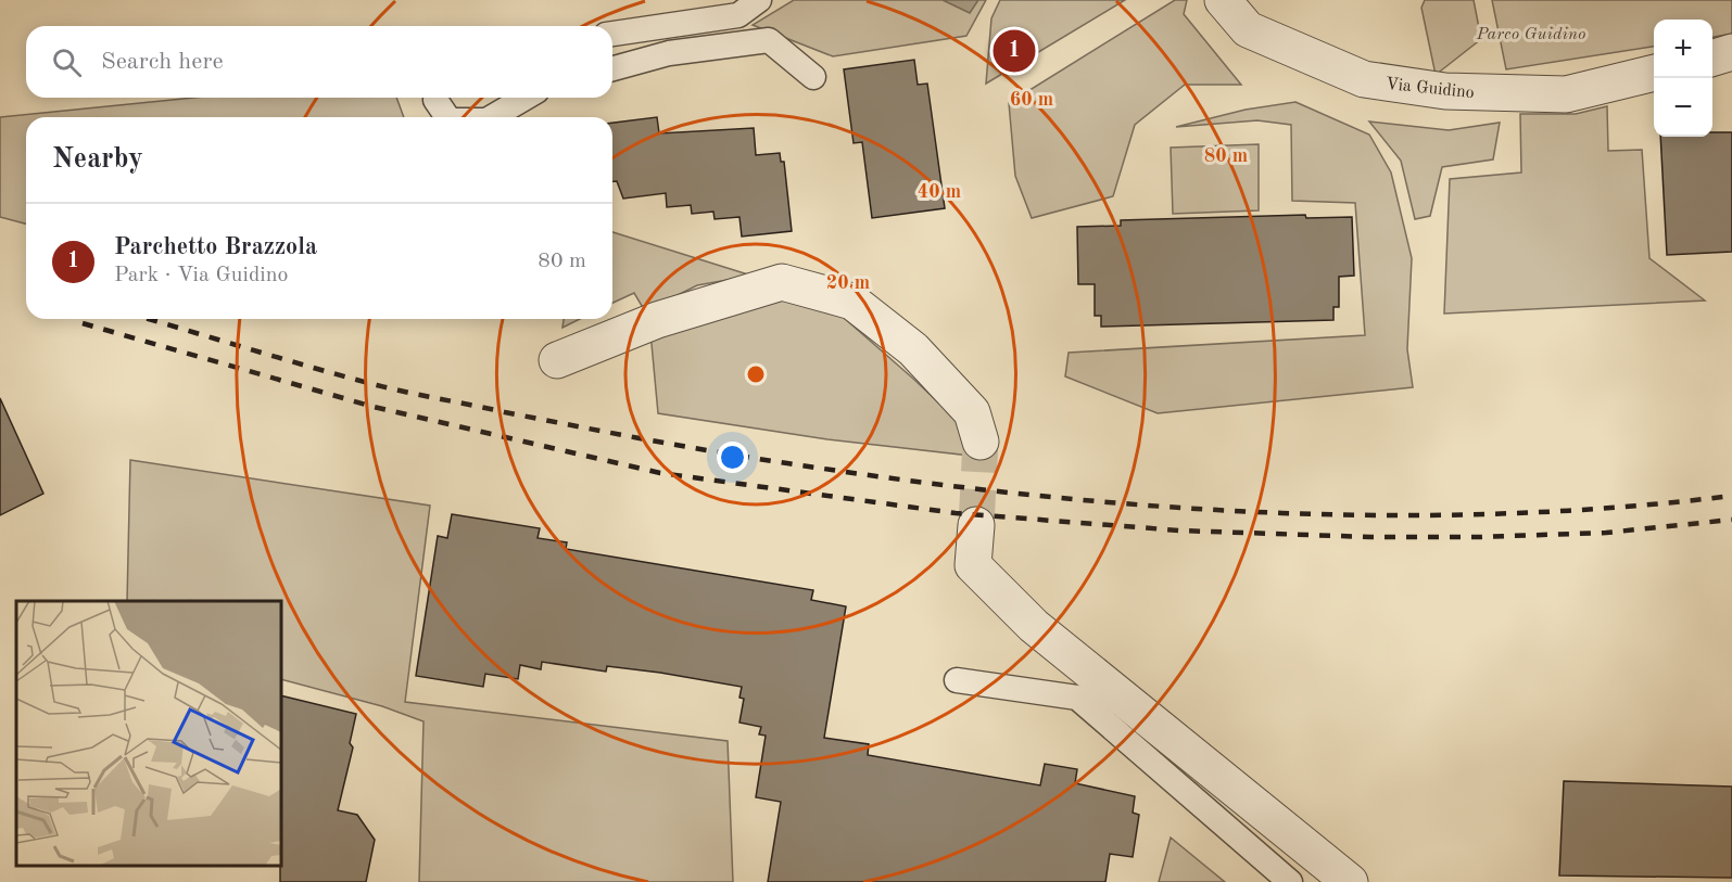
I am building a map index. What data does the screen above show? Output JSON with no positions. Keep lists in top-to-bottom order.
{
  "streets": {
    "street": ["Via Guidino"]
  },
  "parks": ["Parco Guidino"],
  "page": {
    "map_buttons": ["+", "−"],
    "search": "Search here",
    "pins": "1",
    "heading": "Nearby",
    "list": [
      {
        "mark": "1",
        "name": "Parchetto Brazzola",
        "note": "Park · Via Guidino",
        "value": "80 m"
      }
    ]
  },
  "rings": [
    "60 m",
    "80 m",
    "40 m",
    "20 m"
  ]
}
